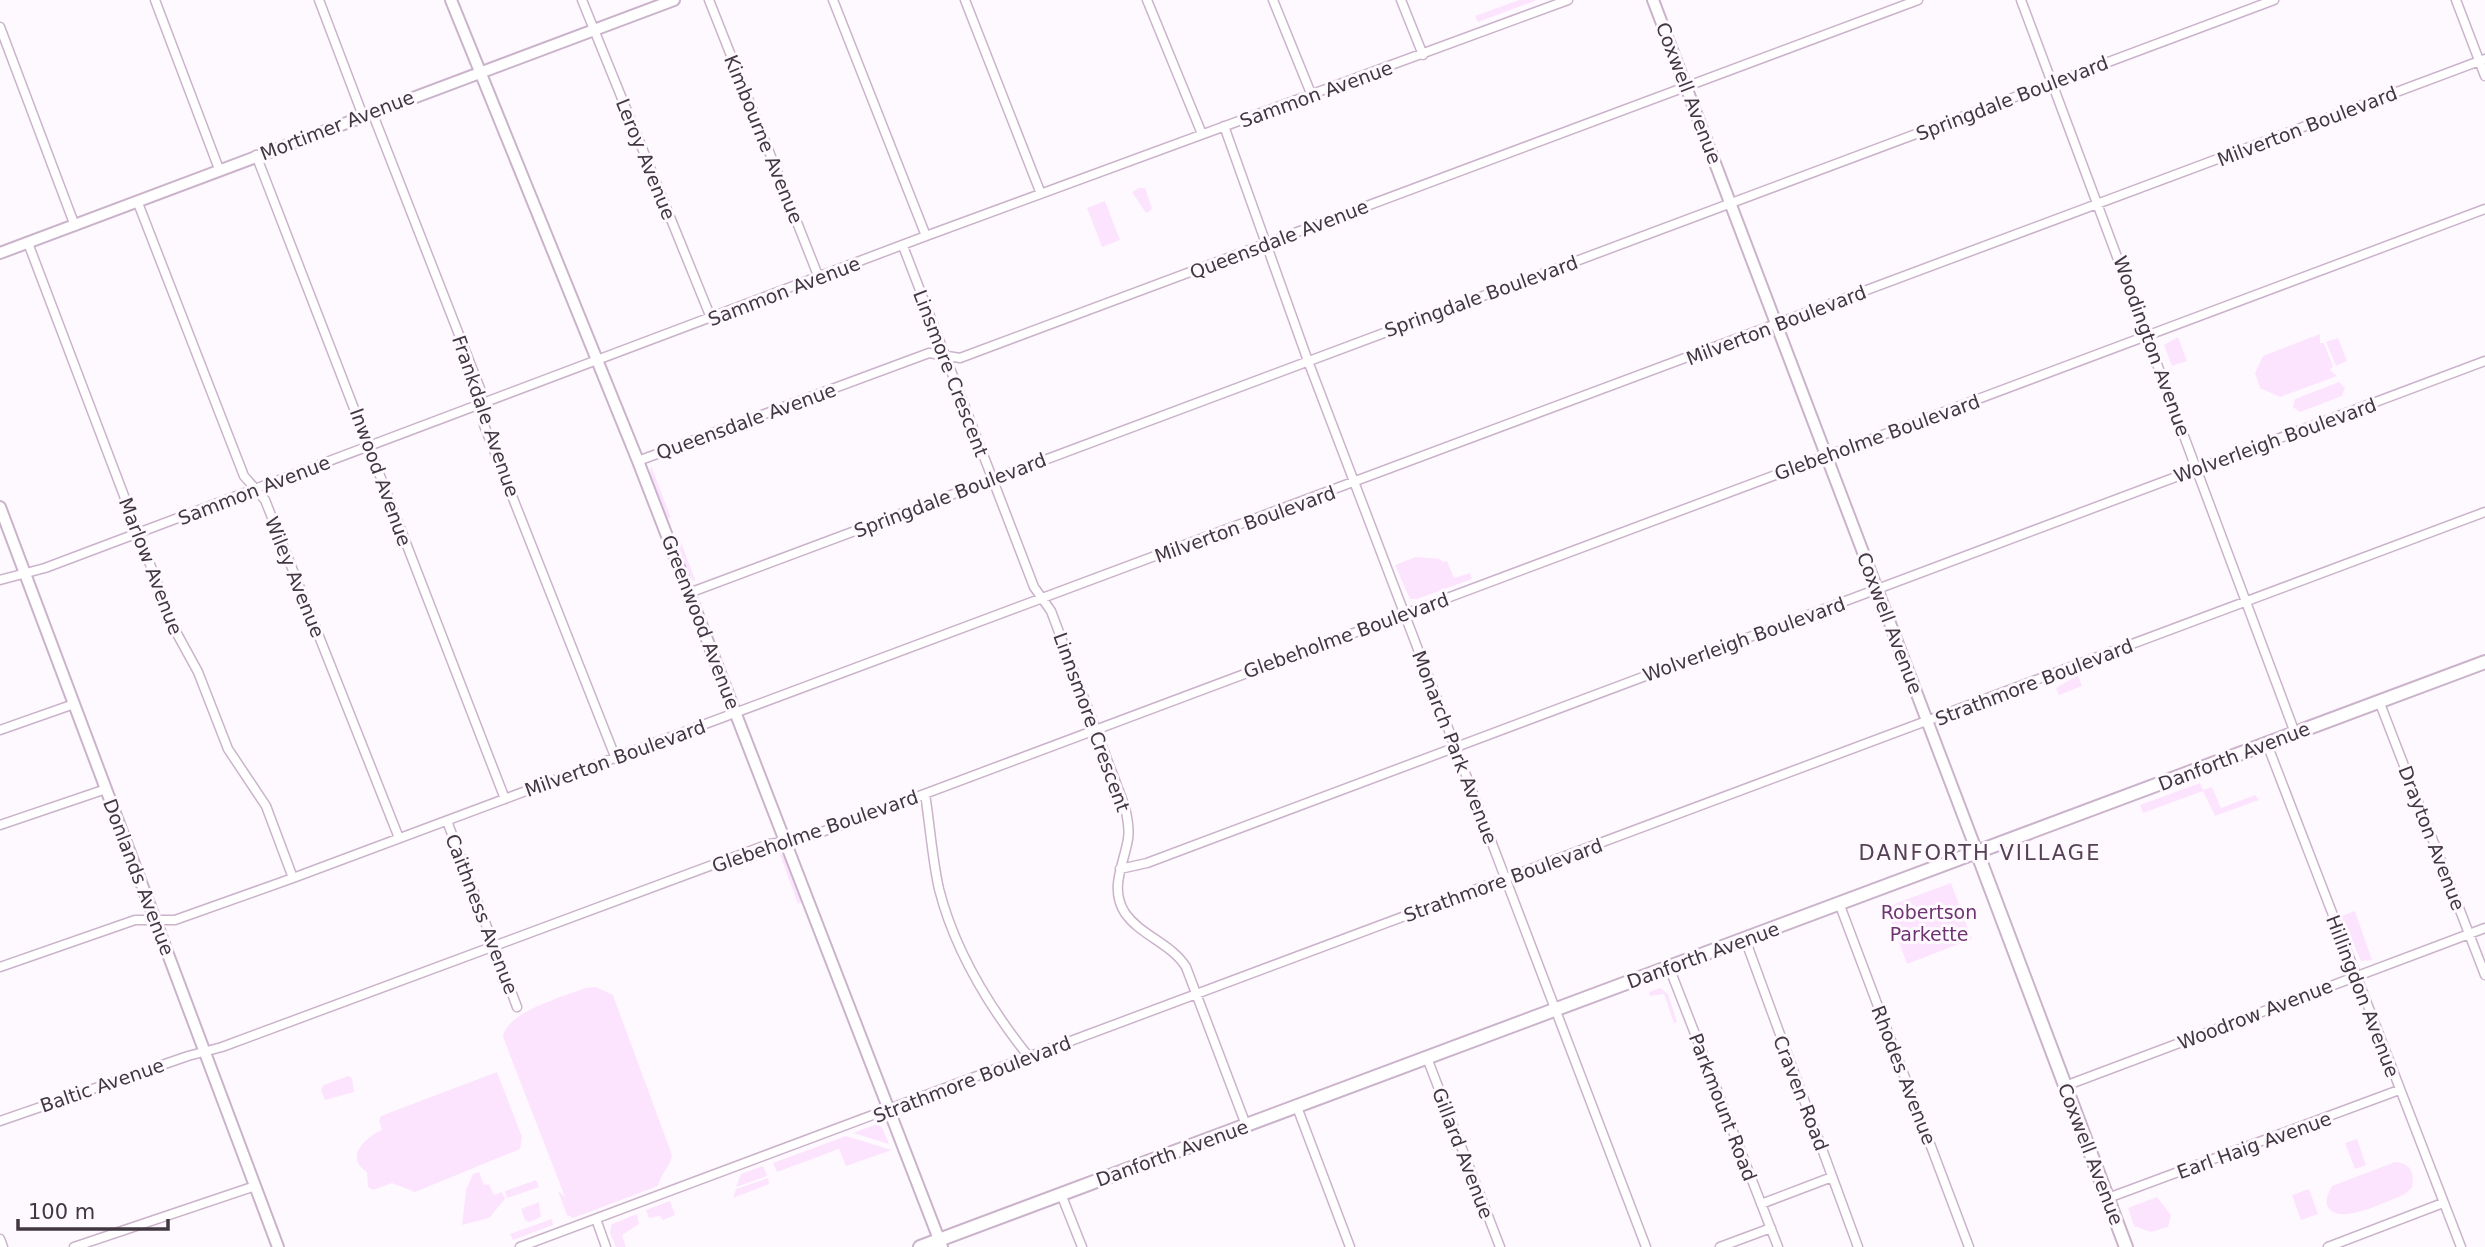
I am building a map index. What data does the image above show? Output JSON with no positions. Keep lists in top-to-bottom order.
{
  "streets": {
    "main road": ["Coxwell Avenue", "Danforth Avenue"],
    "street": [
      "Sammon Avenue",
      "Springdale Boulevard",
      "Mortimer Avenue",
      "Milverton Boulevard",
      "Kimbourne Avenue",
      "Leroy Avenue",
      "Queensdale Avenue",
      "Woodington Avenue",
      "Linsmore Crescent",
      "Frankdale Avenue",
      "Glebeholme Boulevard",
      "Wolverleigh Boulevard",
      "Inwood Avenue",
      "Marlow Avenue",
      "Wiley Avenue",
      "Greenwood Avenue",
      "Strathmore Boulevard",
      "Linnsmore Crescent",
      "Monarch Park Avenue",
      "Drayton Avenue",
      "Donlands Avenue",
      "Caithness Avenue",
      "Hillingdon Avenue",
      "Woodrow Avenue",
      "Rhodes Avenue",
      "Baltic Avenue",
      "Craven Road",
      "Parkmount Road",
      "Earl Haig Avenue",
      "Gillard Avenue"
    ]
  },
  "crossings": [
    ["Coxwell Avenue", "Springdale Boulevard"],
    ["Coxwell Avenue", "Milverton Boulevard"],
    ["Coxwell Avenue", "Queensdale Avenue"],
    ["Coxwell Avenue", "Glebeholme Boulevard"],
    ["Coxwell Avenue", "Wolverleigh Boulevard"],
    ["Coxwell Avenue", "Strathmore Boulevard"],
    ["Coxwell Avenue", "Danforth Avenue"],
    ["Coxwell Avenue", "Woodrow Avenue"],
    ["Coxwell Avenue", "Earl Haig Avenue"],
    ["Sammon Avenue", "Kimbourne Avenue"],
    ["Sammon Avenue", "Leroy Avenue"],
    ["Sammon Avenue", "Linsmore Crescent"],
    ["Sammon Avenue", "Frankdale Avenue"],
    ["Sammon Avenue", "Inwood Avenue"],
    ["Sammon Avenue", "Marlow Avenue"],
    ["Sammon Avenue", "Wiley Avenue"],
    ["Sammon Avenue", "Greenwood Avenue"],
    ["Sammon Avenue", "Monarch Park Avenue"],
    ["Sammon Avenue", "Donlands Avenue"],
    ["Springdale Boulevard", "Woodington Avenue"],
    ["Springdale Boulevard", "Linsmore Crescent"],
    ["Springdale Boulevard", "Greenwood Avenue"],
    ["Springdale Boulevard", "Monarch Park Avenue"],
    ["Mortimer Avenue", "Leroy Avenue"],
    ["Mortimer Avenue", "Frankdale Avenue"],
    ["Mortimer Avenue", "Inwood Avenue"],
    ["Mortimer Avenue", "Marlow Avenue"],
    ["Mortimer Avenue", "Wiley Avenue"],
    ["Mortimer Avenue", "Greenwood Avenue"],
    ["Milverton Boulevard", "Woodington Avenue"],
    ["Milverton Boulevard", "Frankdale Avenue"],
    ["Milverton Boulevard", "Inwood Avenue"],
    ["Milverton Boulevard", "Marlow Avenue"],
    ["Milverton Boulevard", "Wiley Avenue"],
    ["Milverton Boulevard", "Greenwood Avenue"],
    ["Milverton Boulevard", "Linnsmore Crescent"],
    ["Milverton Boulevard", "Monarch Park Avenue"],
    ["Milverton Boulevard", "Donlands Avenue"],
    ["Milverton Boulevard", "Caithness Avenue"],
    ["Queensdale Avenue", "Linsmore Crescent"],
    ["Queensdale Avenue", "Greenwood Avenue"],
    ["Queensdale Avenue", "Monarch Park Avenue"],
    ["Woodington Avenue", "Glebeholme Boulevard"],
    ["Woodington Avenue", "Wolverleigh Boulevard"],
    ["Woodington Avenue", "Strathmore Boulevard"],
    ["Woodington Avenue", "Danforth Avenue"],
    ["Linsmore Crescent", "Linnsmore Crescent"],
    ["Glebeholme Boulevard", "Greenwood Avenue"],
    ["Glebeholme Boulevard", "Linnsmore Crescent"],
    ["Glebeholme Boulevard", "Monarch Park Avenue"],
    ["Glebeholme Boulevard", "Donlands Avenue"],
    ["Glebeholme Boulevard", "Caithness Avenue"],
    ["Glebeholme Boulevard", "Baltic Avenue"],
    ["Wolverleigh Boulevard", "Linnsmore Crescent"],
    ["Wolverleigh Boulevard", "Monarch Park Avenue"],
    ["Greenwood Avenue", "Strathmore Boulevard"],
    ["Greenwood Avenue", "Danforth Avenue"],
    ["Strathmore Boulevard", "Linnsmore Crescent"],
    ["Strathmore Boulevard", "Monarch Park Avenue"],
    ["Linnsmore Crescent", "Danforth Avenue"],
    ["Monarch Park Avenue", "Danforth Avenue"],
    ["Danforth Avenue", "Drayton Avenue"],
    ["Danforth Avenue", "Hillingdon Avenue"],
    ["Danforth Avenue", "Rhodes Avenue"],
    ["Danforth Avenue", "Craven Road"],
    ["Danforth Avenue", "Parkmount Road"],
    ["Danforth Avenue", "Gillard Avenue"],
    ["Drayton Avenue", "Woodrow Avenue"],
    ["Donlands Avenue", "Baltic Avenue"],
    ["Hillingdon Avenue", "Woodrow Avenue"],
    ["Hillingdon Avenue", "Earl Haig Avenue"]
  ],
  "districts": ["DANFORTH VILLAGE"],
  "parks": ["Robertson Parkette"],
  "scale_bar": "100 m"
}
